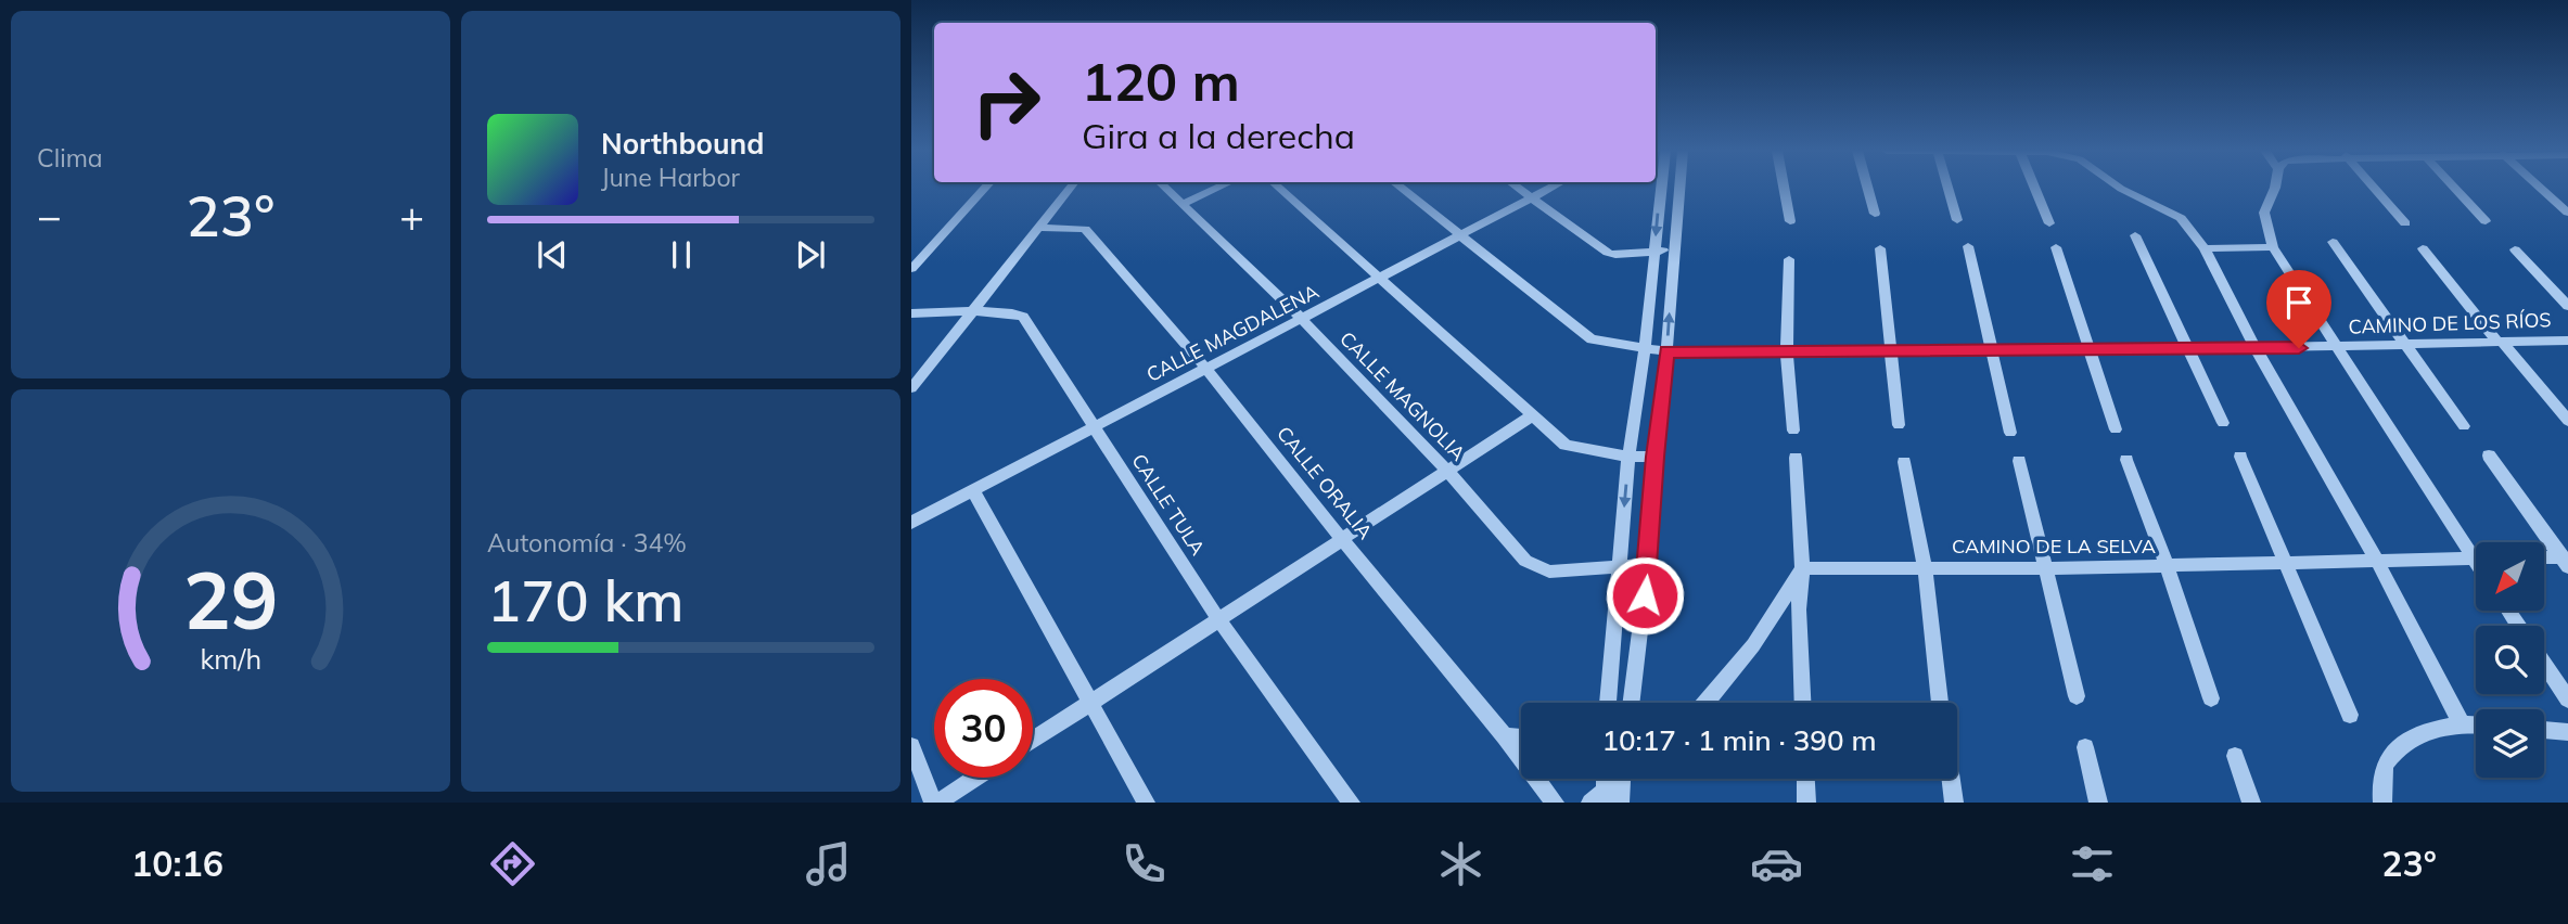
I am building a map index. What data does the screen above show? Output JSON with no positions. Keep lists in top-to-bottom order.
{
  "streets": {
    "street": [
      "CAMINO DE LOS RÍOS",
      "CALLE MAGDALENA",
      "CALLE MAGNOLIA",
      "CALLE ORALIA",
      "CALLE TULA",
      "CAMINO DE LA SELVA"
    ]
  },
  "crossings": [
    ["CAMINO DE LOS RÍOS", "CALLE MAGDALENA"],
    ["CALLE MAGDALENA", "CALLE MAGNOLIA"],
    ["CALLE MAGDALENA", "CALLE ORALIA"],
    ["CALLE MAGDALENA", "CALLE TULA"]
  ],
  "north": "bottom left",
  "page": {
    "tile": [
      "Clima",
      ["Autonomía · 34%", "170 km"]
    ],
    "turn": ["120 m", "Gira a la derecha"],
    "song": ["Northbound", "June Harbor"],
    "heat": ["−", "23°", "+"],
    "limit": "30",
    "trip": "10:17 · 1 min · 390 m",
    "tabs": ["10:16", "23°"],
    "gauge": ["29", "km/h"]
  }
}
